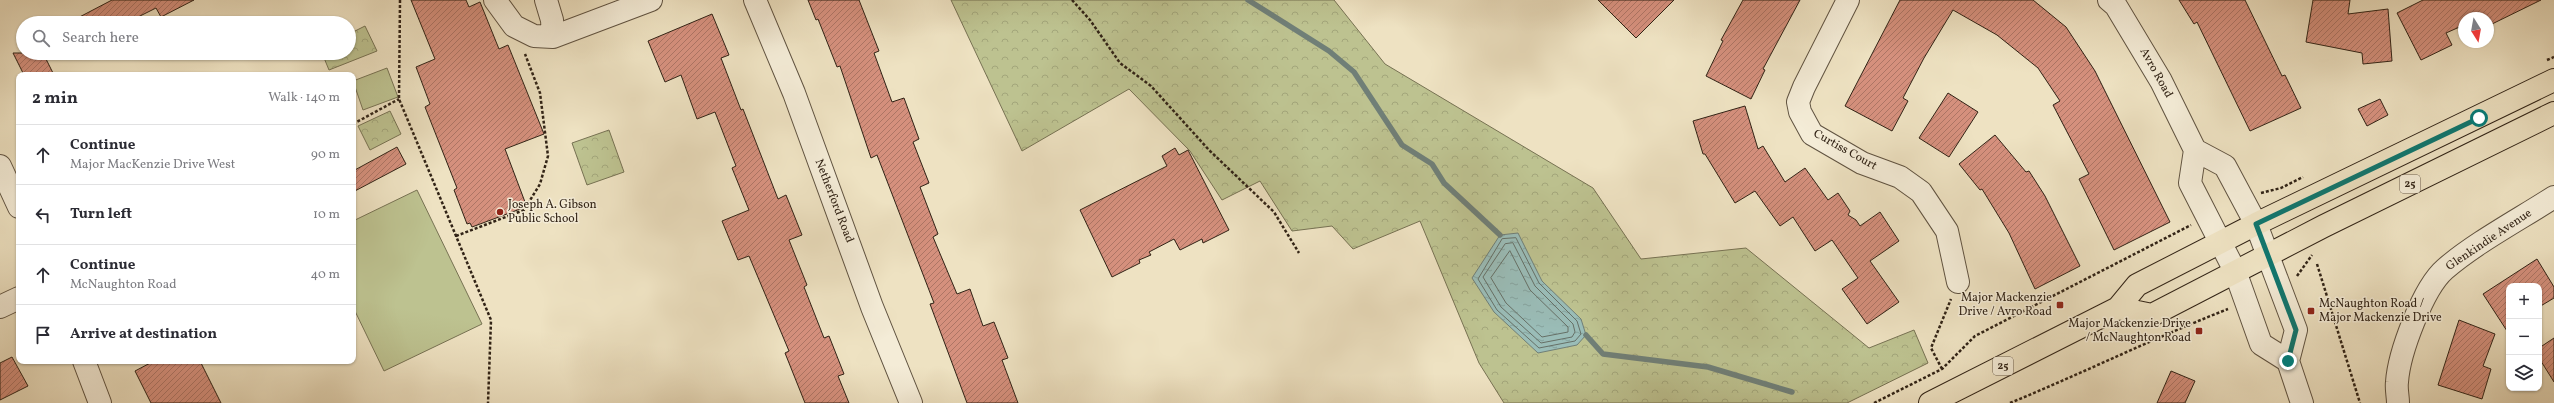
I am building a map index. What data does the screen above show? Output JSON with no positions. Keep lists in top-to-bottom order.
{
  "streets": {
    "main road": ["25"],
    "street": [
      "Avro Road",
      "Curtiss Court",
      "Netherford Road",
      "Glenkindie Avenue"
    ]
  },
  "places": {
    "other": ["Joseph A. Gibson Public School"],
    "transit": ["Major Mackenzie Drive / Avro Road", "McNaughton Road / Major Mackenzie Drive", "Major Mackenzie Drive / McNaughton Road"]
  },
  "north": "bottom",
  "page": {
    "search": "Search here",
    "heading": ["2 min", "Walk · 140 m"],
    "list": [
      ["Continue", "Major MacKenzie Drive West", "90 m"],
      ["Turn left", "10 m"],
      ["Continue", "McNaughton Road", "40 m"],
      "Arrive at destination"
    ],
    "map_buttons": ["+", "−"]
  }
}
